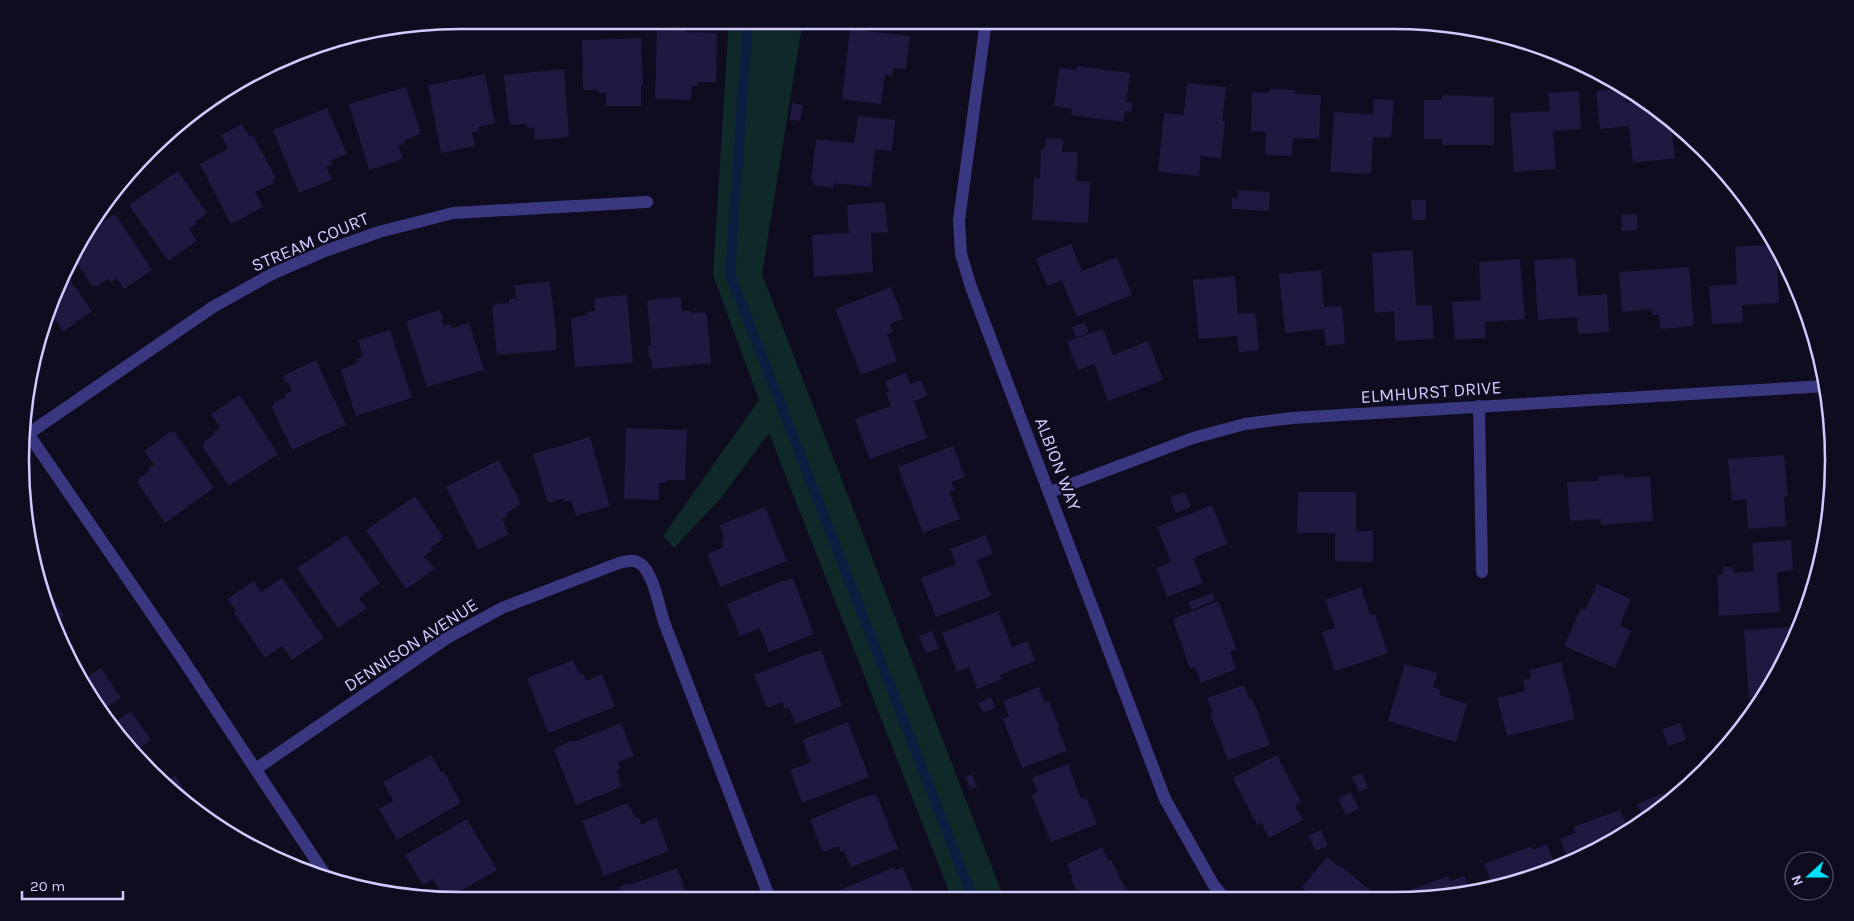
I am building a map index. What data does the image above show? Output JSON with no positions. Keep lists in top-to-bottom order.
{
  "streets": {
    "street": [
      "STREAM COURT",
      "ELMHURST DRIVE",
      "ALBION WAY",
      "DENNISON AVENUE"
    ]
  },
  "crossings": [
    ["ELMHURST DRIVE", "ALBION WAY"]
  ],
  "scale_bar": "20 m",
  "north": "left"
}
